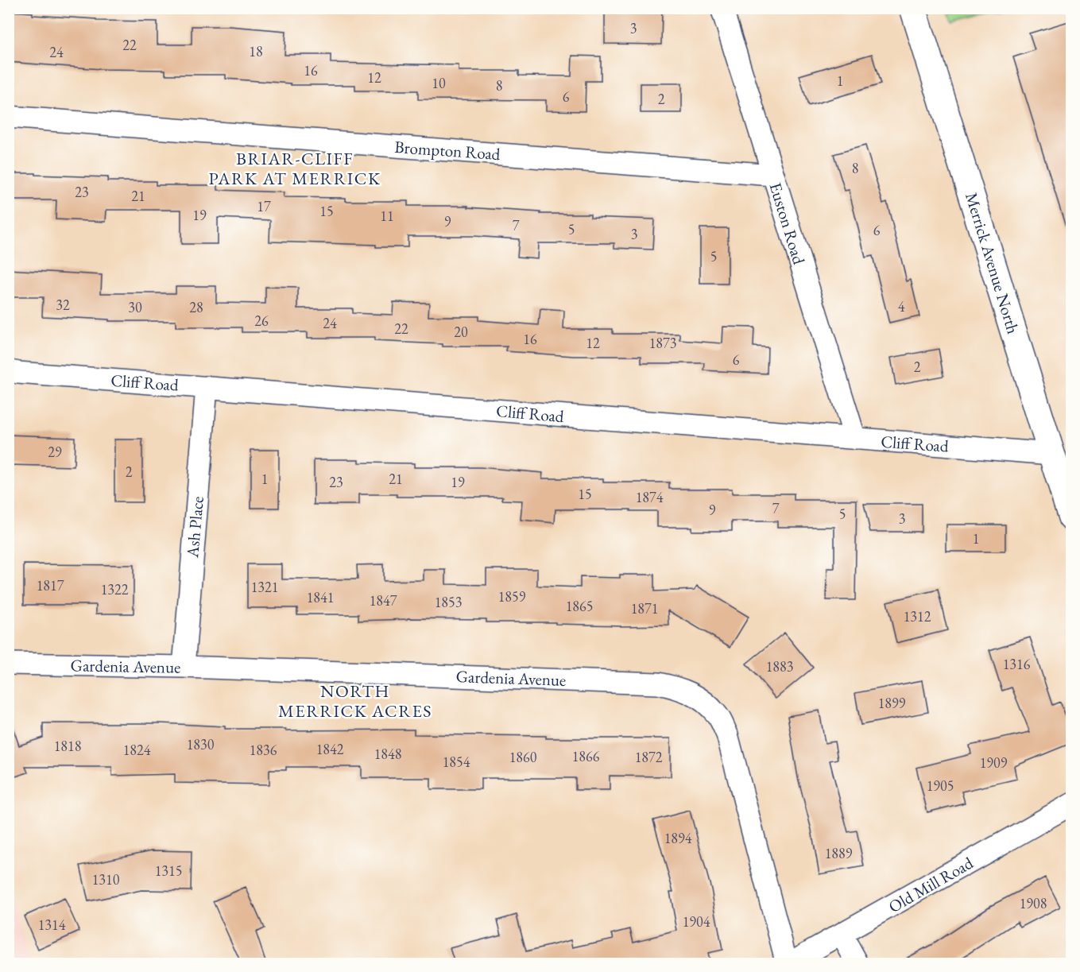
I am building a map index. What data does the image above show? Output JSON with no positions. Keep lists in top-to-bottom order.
{
  "streets": {
    "main road": ["Merrick Avenue North"],
    "street": [
      "Brompton Road",
      "Euston Road",
      "Cliff Road",
      "Ash Place",
      "Gardenia Avenue",
      "Old Mill Road"
    ]
  },
  "crossings": [
    ["Brompton Road", "Euston Road"],
    ["Euston Road", "Cliff Road"],
    ["Merrick Avenue North", "Cliff Road"],
    ["Cliff Road", "Ash Place"],
    ["Ash Place", "Gardenia Avenue"],
    ["Gardenia Avenue", "Old Mill Road"]
  ],
  "districts": ["BRIAR-CLIFF PARK AT MERRICK", "NORTH MERRICK ACRES"],
  "house_numbers": [
    "3",
    "22",
    "18",
    "24",
    "16",
    "12",
    "1",
    "10",
    "8",
    "6",
    "2",
    "8",
    "23",
    "21",
    "17",
    "15",
    "19",
    "11",
    "9",
    "7",
    "5",
    "6",
    "3",
    "5",
    "32",
    "4",
    "30",
    "28",
    "26",
    "24",
    "22",
    "20",
    "16",
    "12",
    "1873",
    "6",
    "2",
    "29",
    "2",
    "1",
    "21",
    "23",
    "19",
    "15",
    "1874",
    "7",
    "9",
    "5",
    "3",
    "1",
    "1817",
    "1321",
    "1322",
    "1859",
    "1841",
    "1847",
    "1853",
    "1865",
    "1871",
    "1312",
    "1316",
    "1883",
    "1899",
    "1830",
    "1818",
    "1842",
    "1824",
    "1836",
    "1848",
    "1866",
    "1860",
    "1872",
    "1854",
    "1909",
    "1905",
    "1894",
    "1889",
    "1315",
    "1310",
    "1908",
    "1904",
    "1314"
  ]
}
